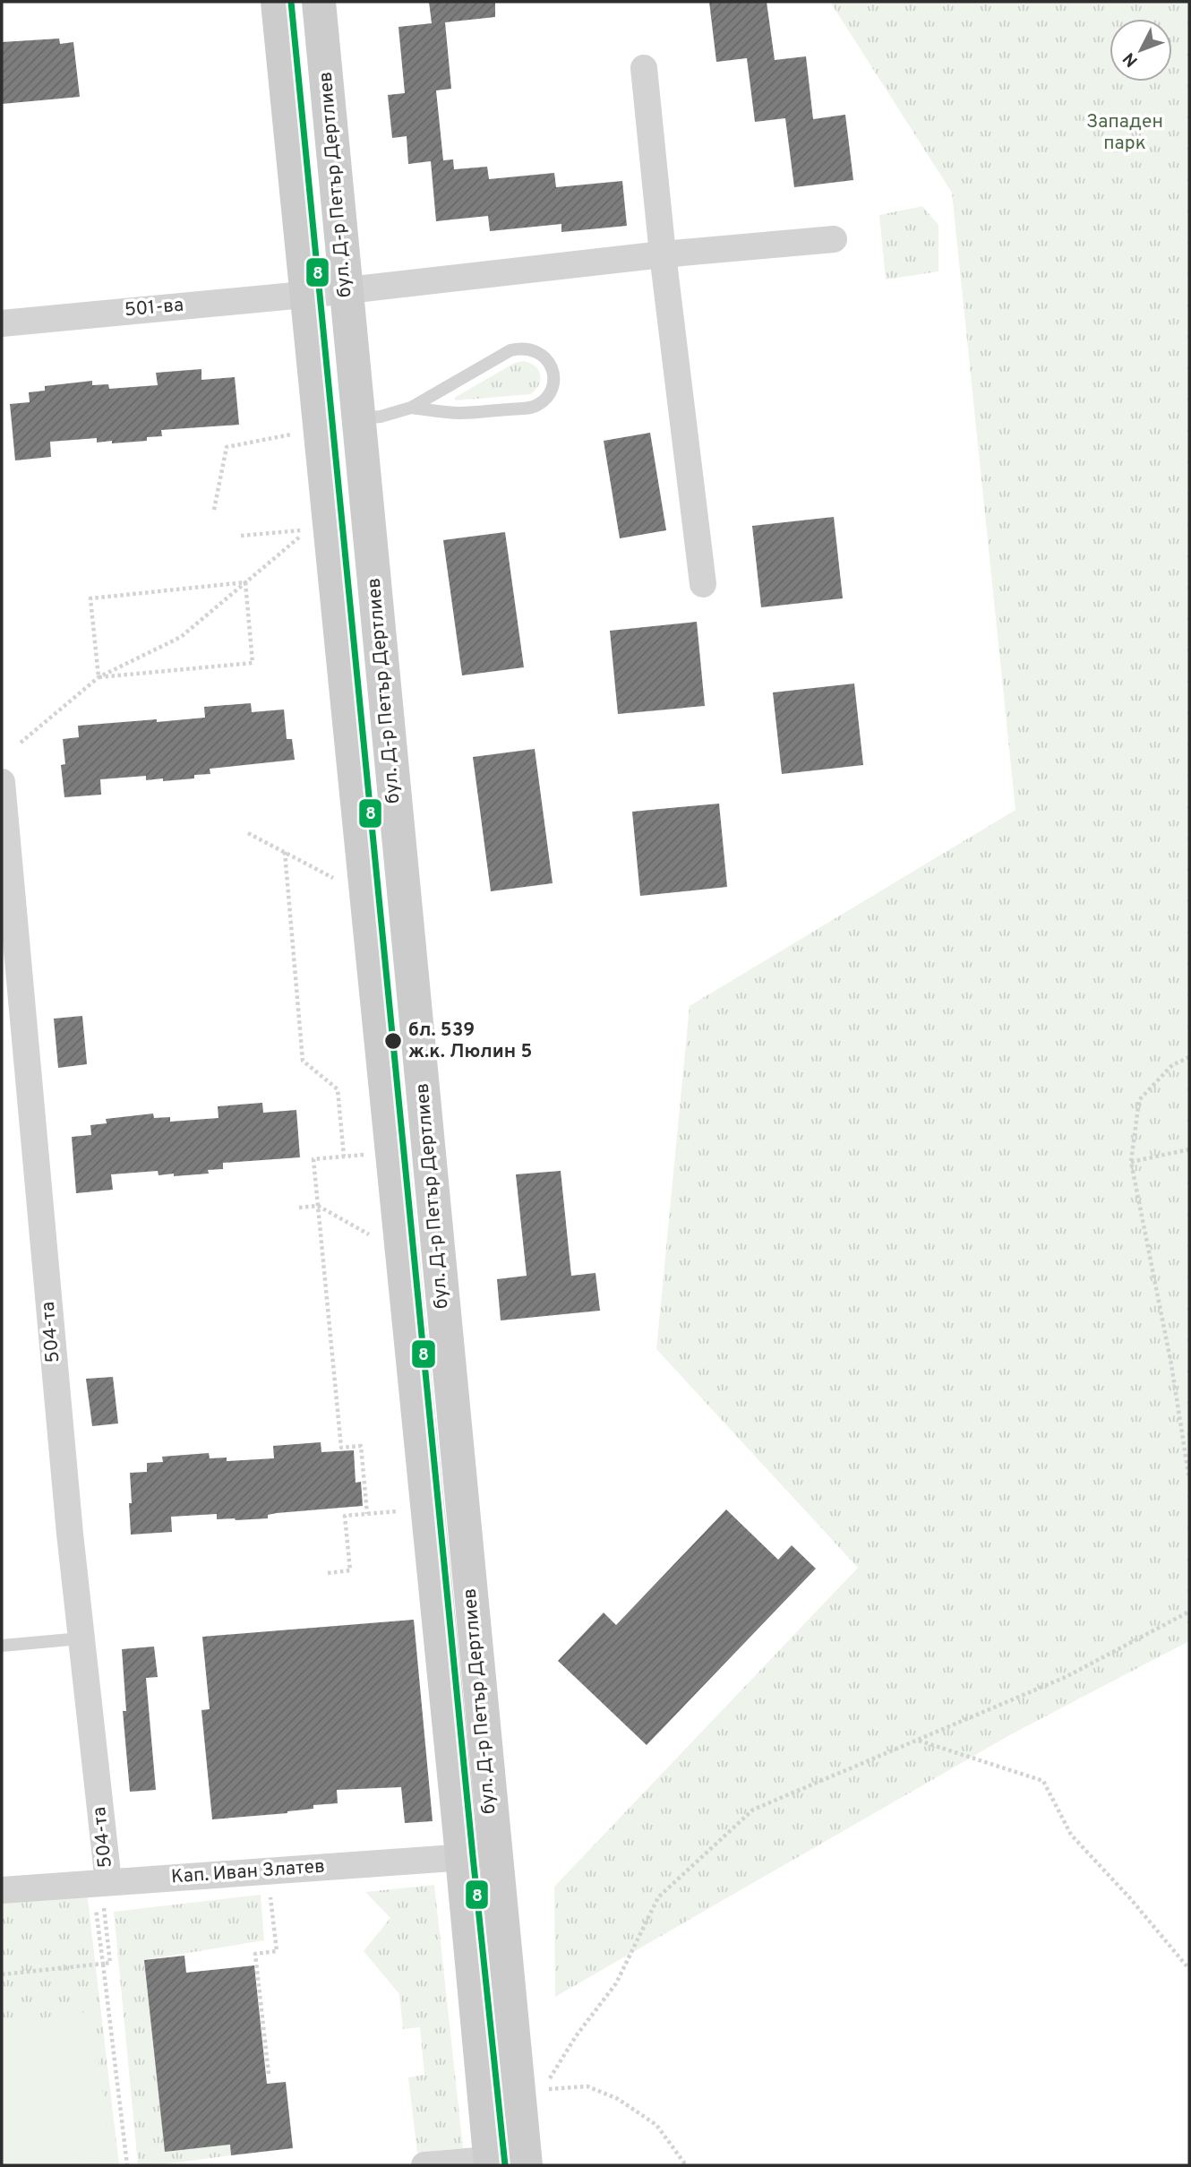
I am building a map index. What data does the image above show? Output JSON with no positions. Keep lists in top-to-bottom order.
{
  "streets": {
    "main road": ["бул. Д-р Петър Дертлиев"],
    "street": ["501-ва", "504-та", "Кап. Иван Златев"]
  },
  "crossings": [
    ["бул. Д-р Петър Дертлиев", "501-ва"],
    ["бул. Д-р Петър Дертлиев", "Кап. Иван Златев"],
    ["504-та", "Кап. Иван Златев"]
  ],
  "parks": ["Западен парк"],
  "places": ["бл. 539 ж.к. Люлин 5"],
  "lines": ["transit line 8"],
  "north": "bottom left"
}
